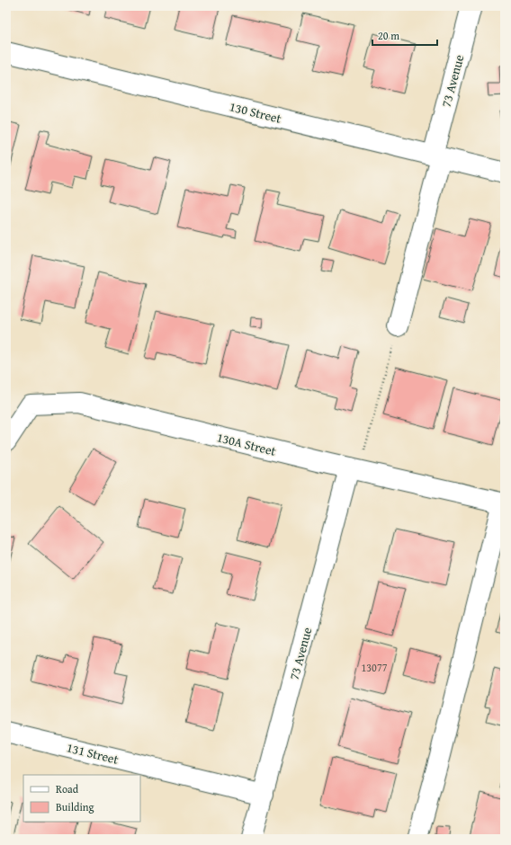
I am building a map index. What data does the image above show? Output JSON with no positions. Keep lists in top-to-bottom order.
{
  "streets": {
    "street": [
      "73 Avenue",
      "130 Street",
      "130A Street",
      "131 Street"
    ]
  },
  "crossings": [
    ["73 Avenue", "130 Street"],
    ["73 Avenue", "130A Street"],
    ["73 Avenue", "131 Street"]
  ],
  "house_numbers": ["13077"],
  "legend": ["Road", "Building"],
  "scale_bar": "20 m"
}
